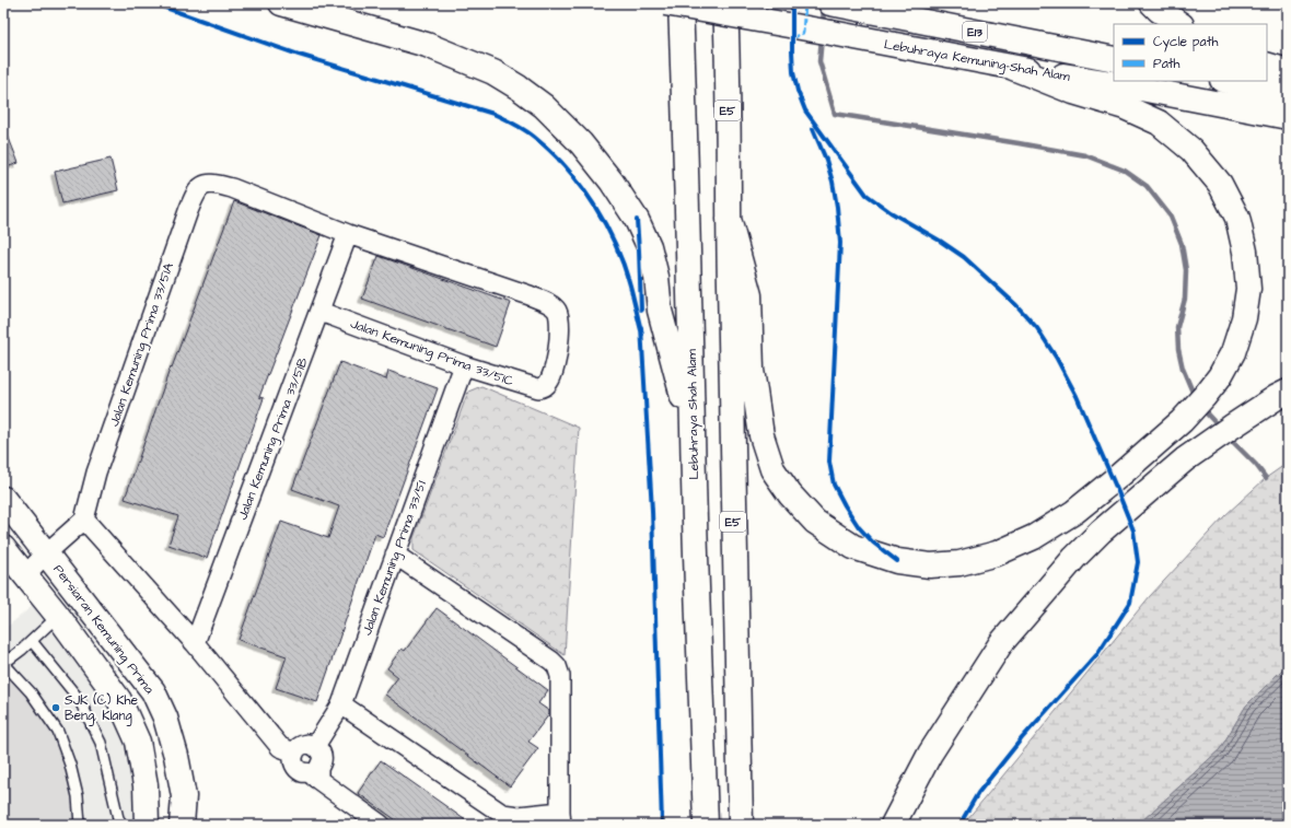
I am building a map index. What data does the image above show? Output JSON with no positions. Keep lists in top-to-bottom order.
{
  "streets": {
    "main road": [
      "E13",
      "Lebuhraya Kemuning–Shah Alam",
      "E5",
      "Lebuhraya Shah Alam",
      "Persiaran Kemuning Prima"
    ],
    "street": [
      "Jalan Kemuning Prima 33/51A",
      "Jalan Kemuning Prima 33/51C",
      "Jalan Kemuning Prima 33/51B",
      "Jalan Kemuning Prima 33/51"
    ]
  },
  "crossings": [
    ["Jalan Kemuning Prima 33/51A", "Jalan Kemuning Prima 33/51C"],
    ["Jalan Kemuning Prima 33/51A", "Jalan Kemuning Prima 33/51B"],
    ["Jalan Kemuning Prima 33/51C", "Jalan Kemuning Prima 33/51B"],
    ["Jalan Kemuning Prima 33/51C", "Jalan Kemuning Prima 33/51"]
  ],
  "places": ["SJK (C) Khe Beng, Klang"],
  "legend": ["Cycle path", "Path"]
}
